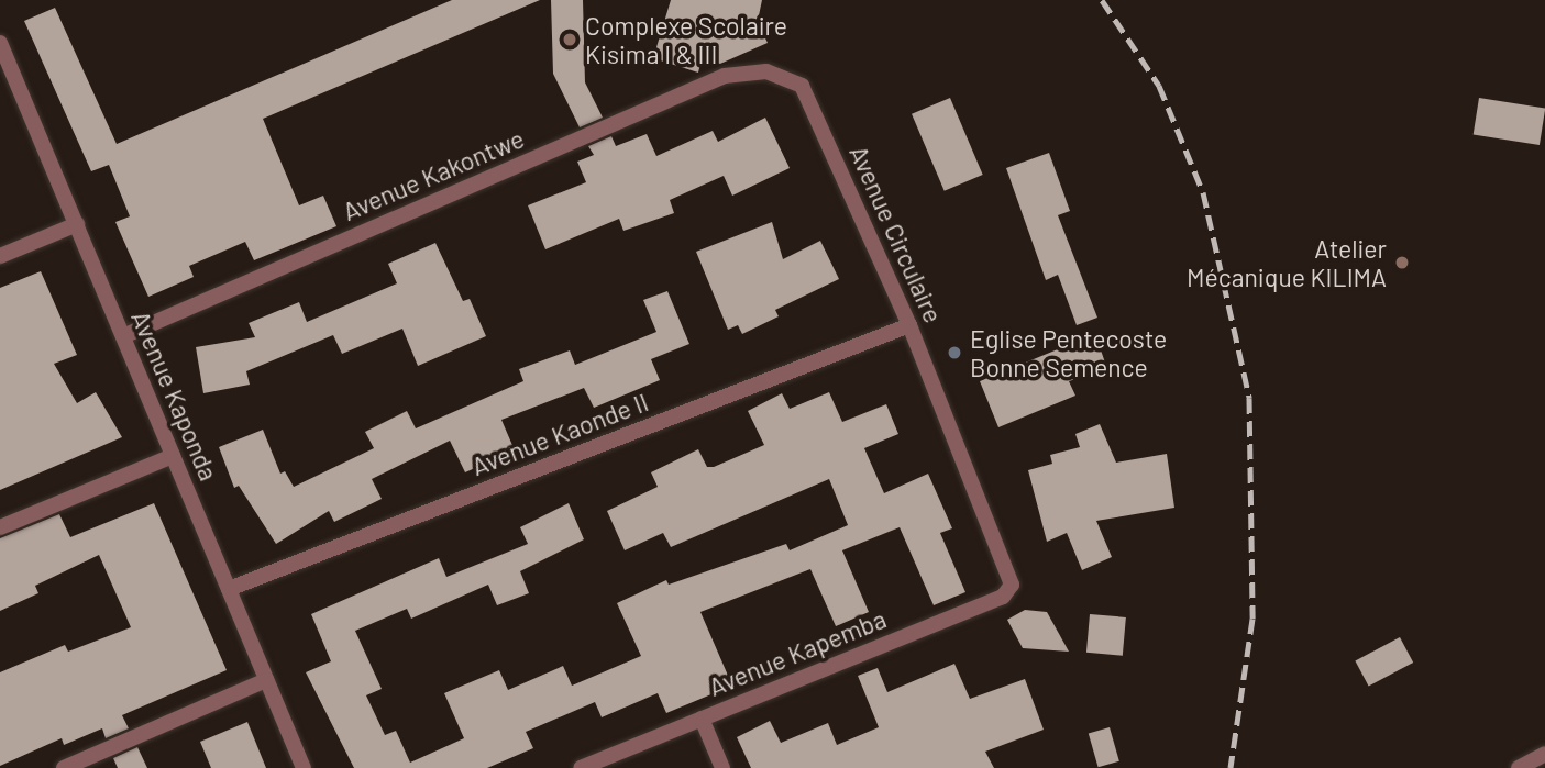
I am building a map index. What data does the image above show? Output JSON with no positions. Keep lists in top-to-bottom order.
{
  "streets": {
    "street": [
      "Avenue Kakontwe",
      "Avenue Circulaire",
      "Avenue Kaponda",
      "Avenue Kaonde II",
      "Avenue Kapemba"
    ]
  },
  "crossings": [
    ["Avenue Kakontwe", "Avenue Circulaire"],
    ["Avenue Kakontwe", "Avenue Kaponda"],
    ["Avenue Circulaire", "Avenue Kaonde II"],
    ["Avenue Circulaire", "Avenue Kapemba"],
    ["Avenue Kaponda", "Avenue Kaonde II"]
  ],
  "places": ["Complexe Scolaire Kisima I & III", "Atelier Mécanique KILIMA", "Eglise Pentecoste Bonne Semence"]
}
